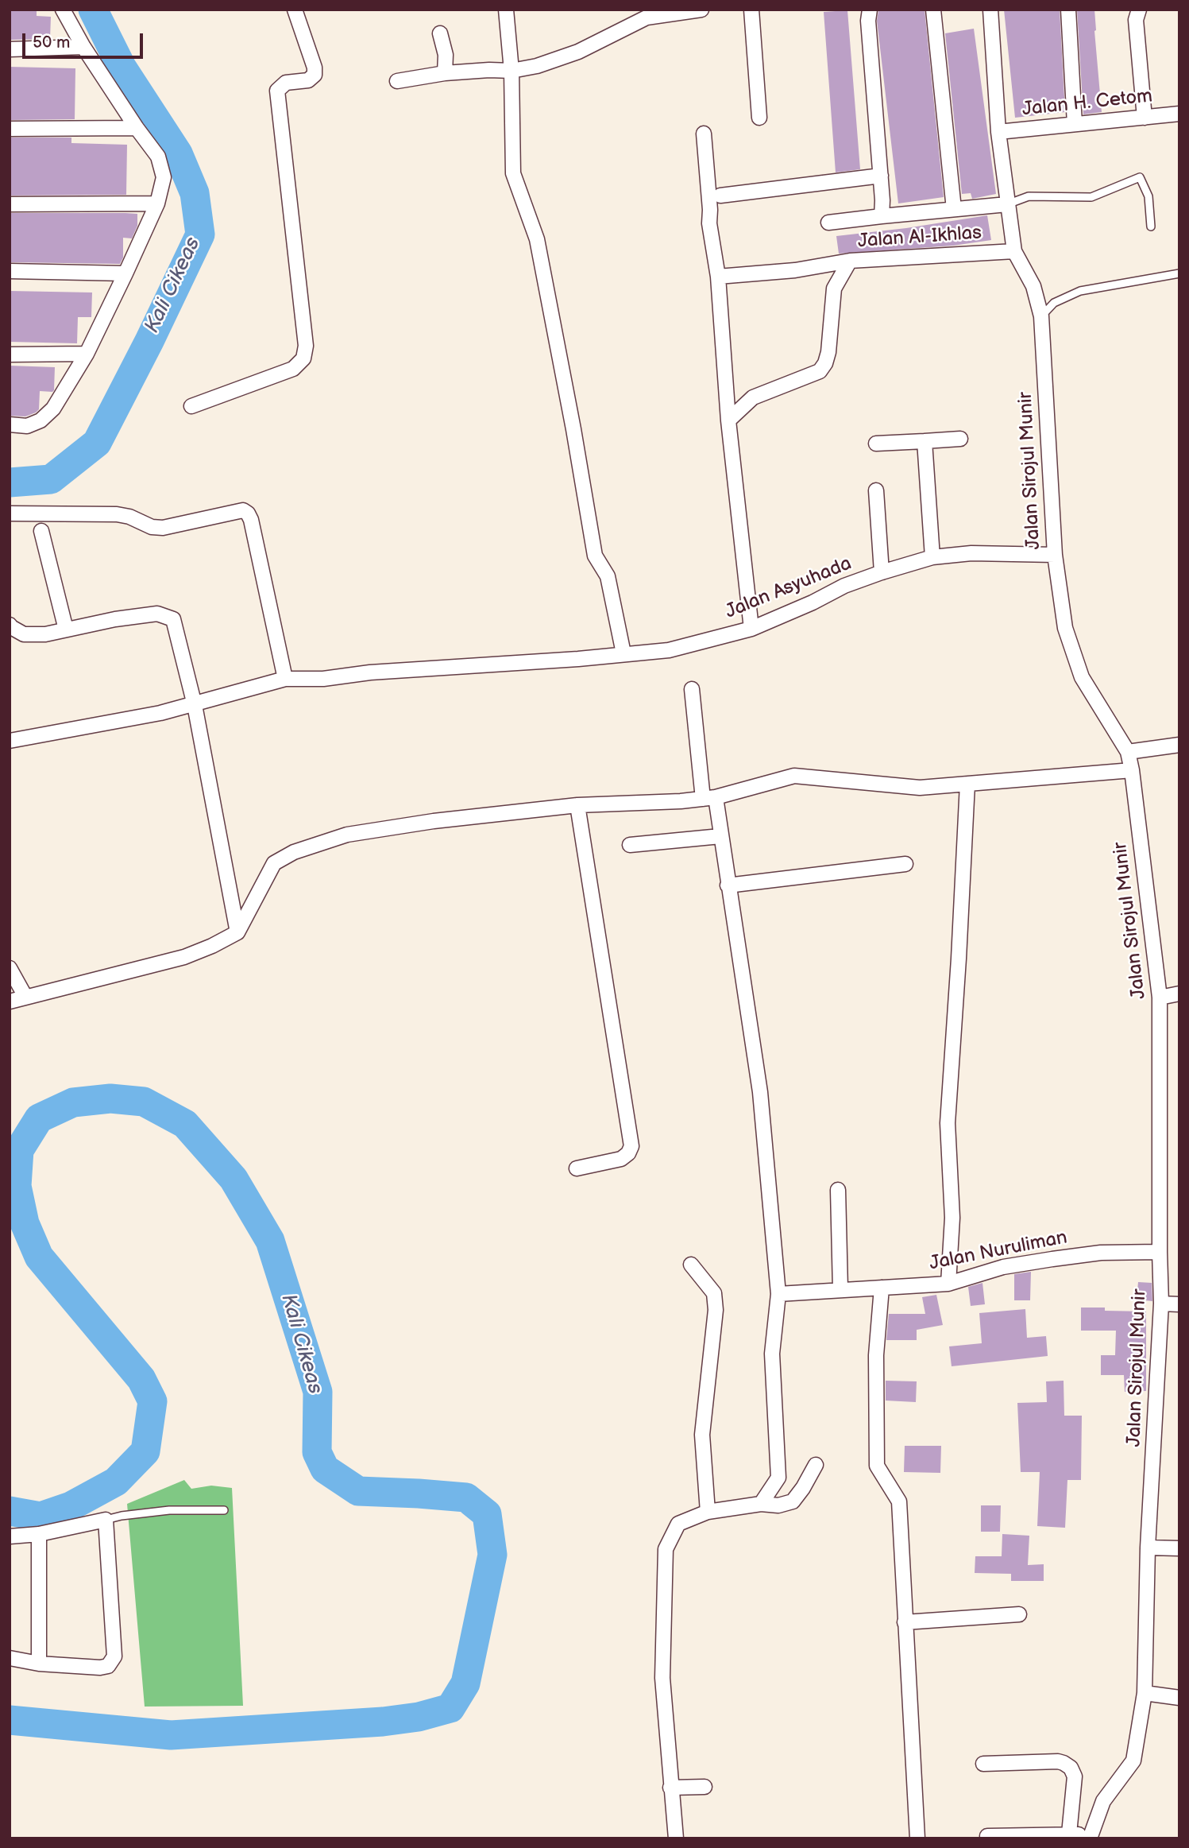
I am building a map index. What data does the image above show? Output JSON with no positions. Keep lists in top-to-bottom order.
{
  "streets": {
    "street": [
      "Jalan H. Cetom",
      "Jalan Al-Ikhlas",
      "Jalan Sirojul Munir",
      "Jalan Asyuhada",
      "Jalan Nuruliman"
    ]
  },
  "crossings": [
    ["Jalan H. Cetom", "Jalan Sirojul Munir"],
    ["Jalan Al-Ikhlas", "Jalan Sirojul Munir"],
    ["Jalan Sirojul Munir", "Jalan Asyuhada"],
    ["Jalan Sirojul Munir", "Jalan Nuruliman"]
  ],
  "water": ["Kali Cikeas"],
  "scale_bar": "50 m"
}
